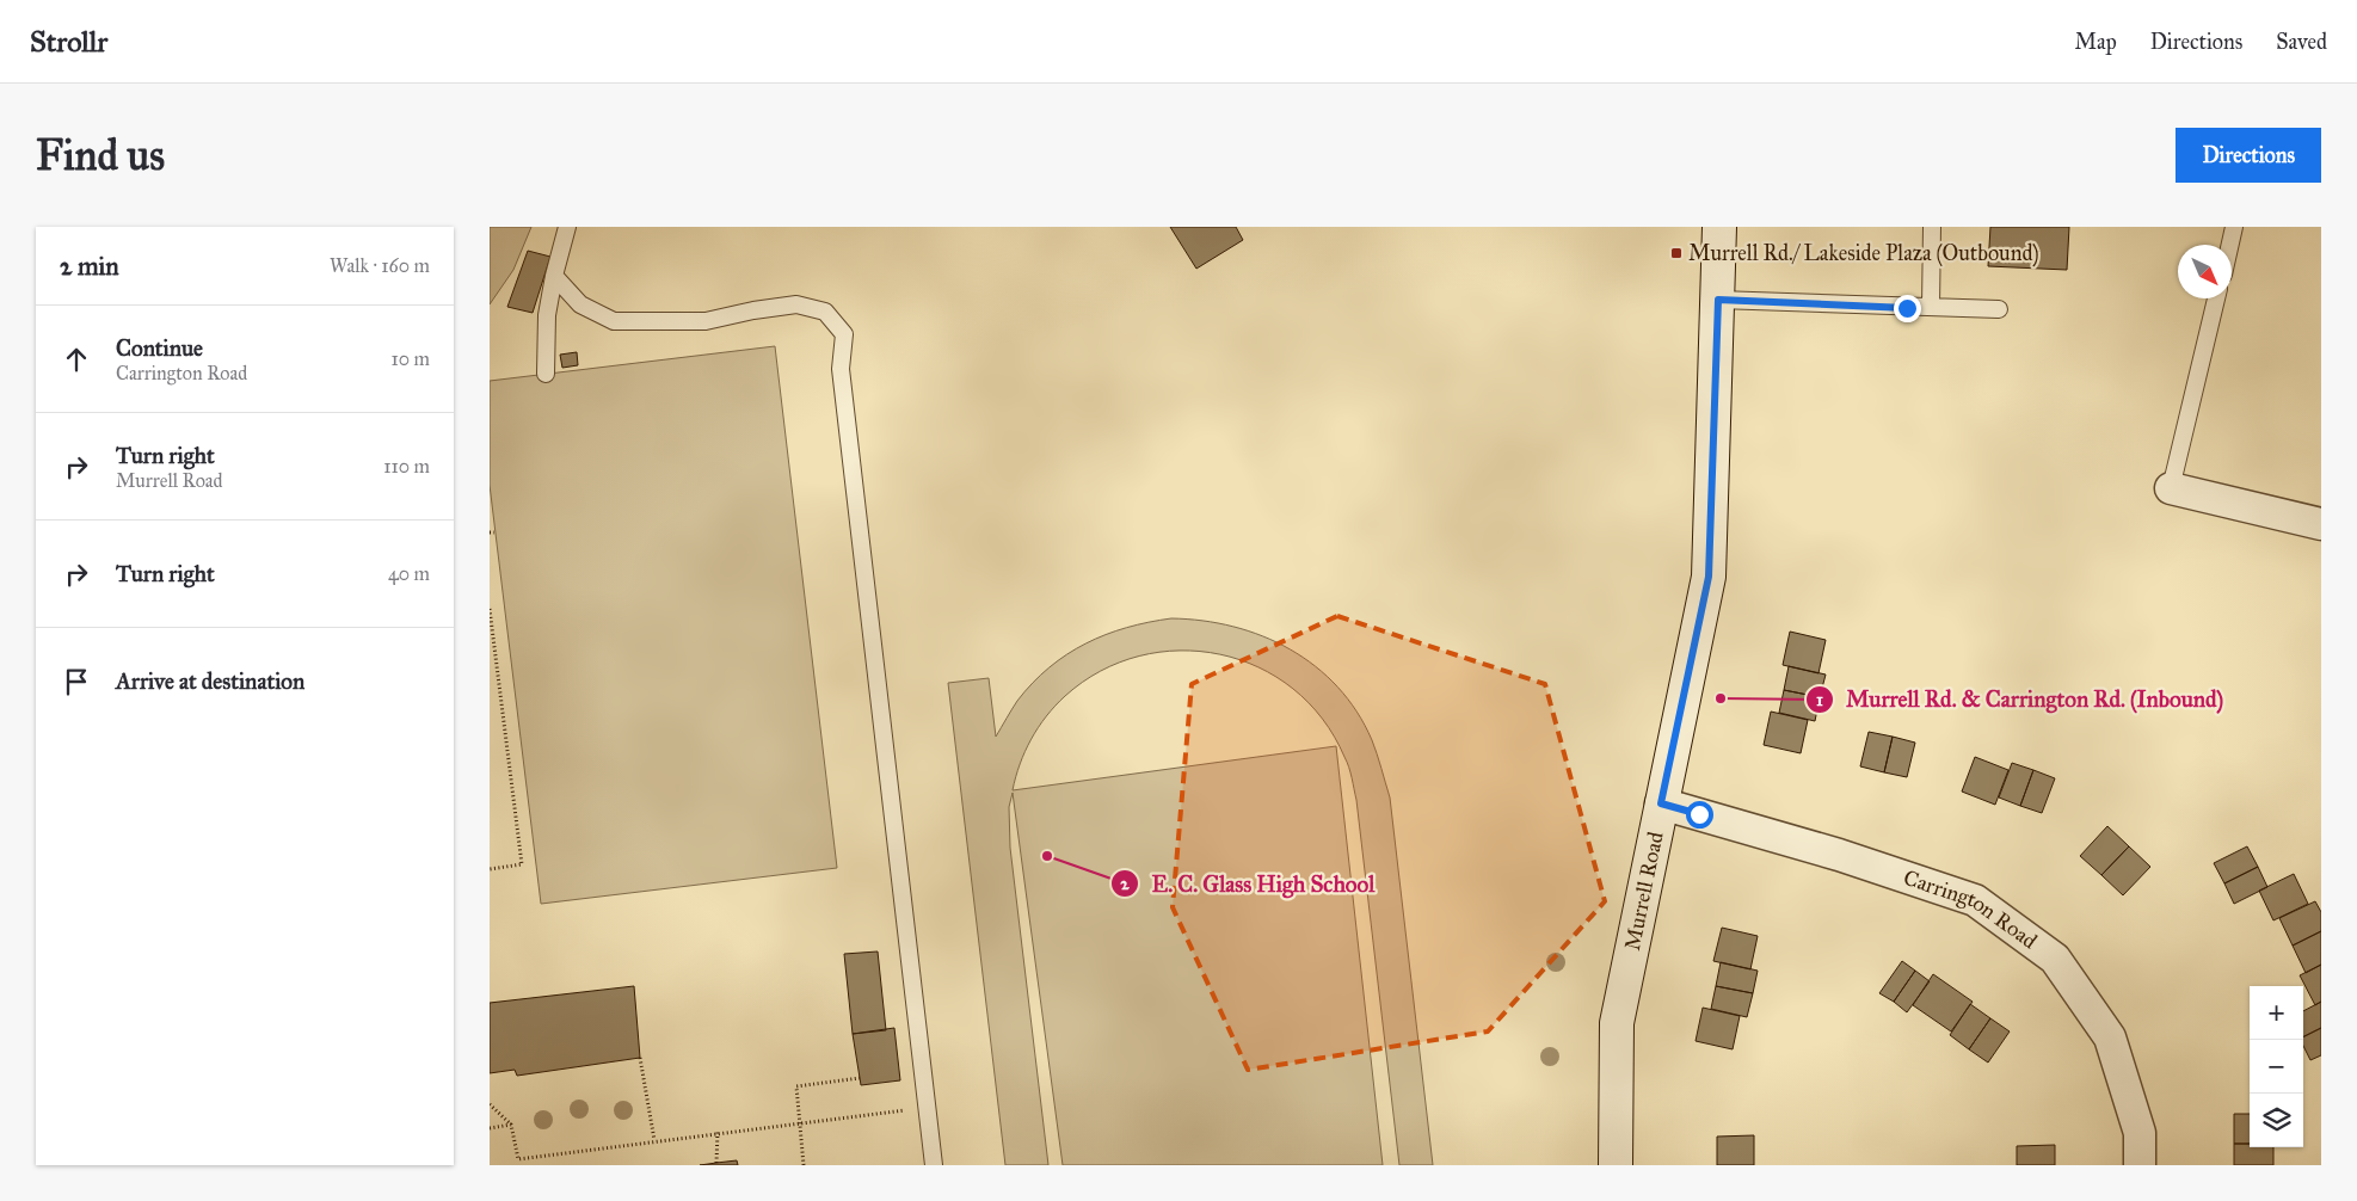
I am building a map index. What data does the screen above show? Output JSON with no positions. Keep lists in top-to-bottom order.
{
  "streets": {
    "street": ["Murrell Road", "Carrington Road"]
  },
  "crossings": [
    ["Murrell Road", "Carrington Road"]
  ],
  "places": {
    "transit": ["Murrell Rd./ Lakeside Plaza (Outbound)"],
    "other": ["Murrell Rd. & Carrington Rd. (Inbound)", "E. C. Glass High School"]
  },
  "north": "bottom right",
  "page": {
    "header": "Strollr",
    "nav": ["Map", "Directions", "Saved"],
    "buttons": "Directions",
    "title": "Find us",
    "heading": ["2 min", "Walk · 160 m"],
    "list": [
      ["Continue", "Carrington Road", "10 m"],
      ["Turn right", "Murrell Road", "110 m"],
      ["Turn right", "40 m"],
      "Arrive at destination"
    ],
    "map_buttons": ["+", "−"]
  }
}
